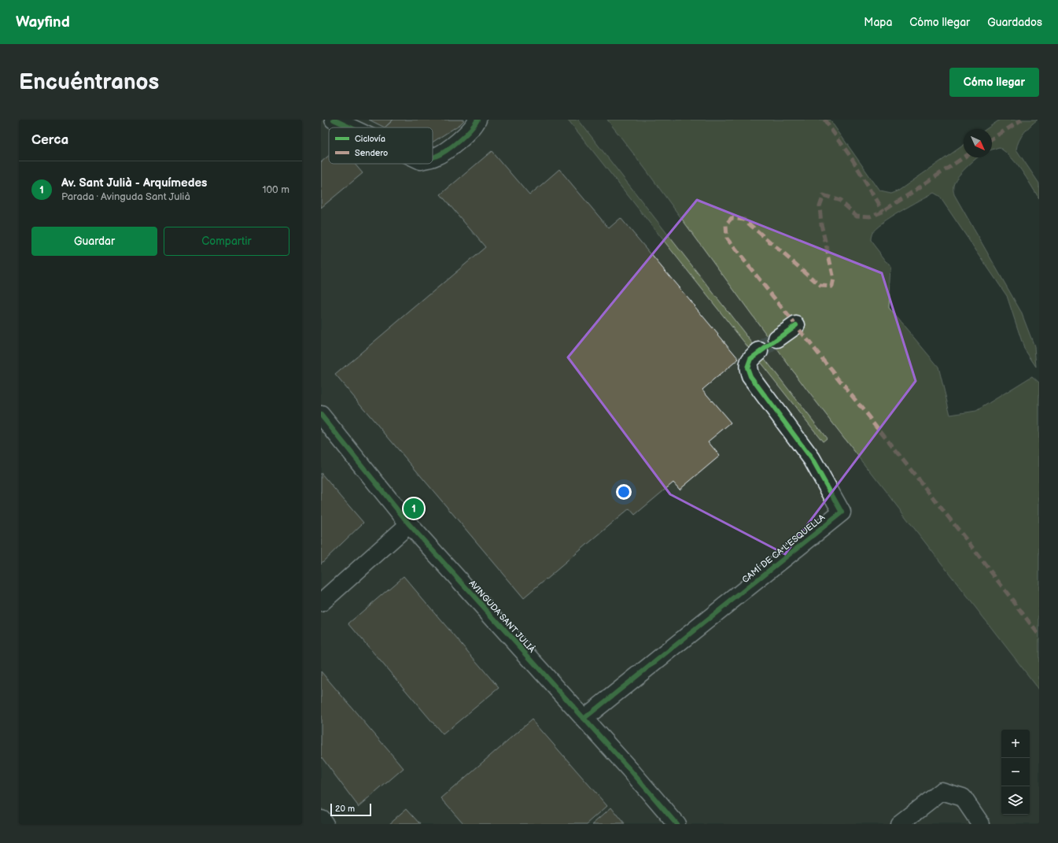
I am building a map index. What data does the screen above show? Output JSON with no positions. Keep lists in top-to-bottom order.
{
  "streets": {
    "street": ["CAMÍ DE CA L'ESQUELLA", "AVINGUDA SANT JULIÀ"]
  },
  "crossings": [
    ["CAMÍ DE CA L'ESQUELLA", "AVINGUDA SANT JULIÀ"]
  ],
  "legend": ["Ciclovía", "Sendero"],
  "scale_bar": "20 m",
  "north": "bottom right",
  "page": {
    "header": "Wayfind",
    "nav": ["Mapa", "Cómo llegar", "Guardados"],
    "buttons": [
      "Cómo llegar",
      ["Guardar", "Compartir"]
    ],
    "title": "Encuéntranos",
    "heading": "Cerca",
    "list": [
      {
        "mark": "1",
        "name": "Av. Sant Julià - Arquímedes",
        "note": "Parada · Avinguda Sant Julià",
        "value": "100 m"
      }
    ],
    "pins": "1",
    "map_buttons": ["+", "−"],
    "scale": "20 m"
  }
}
